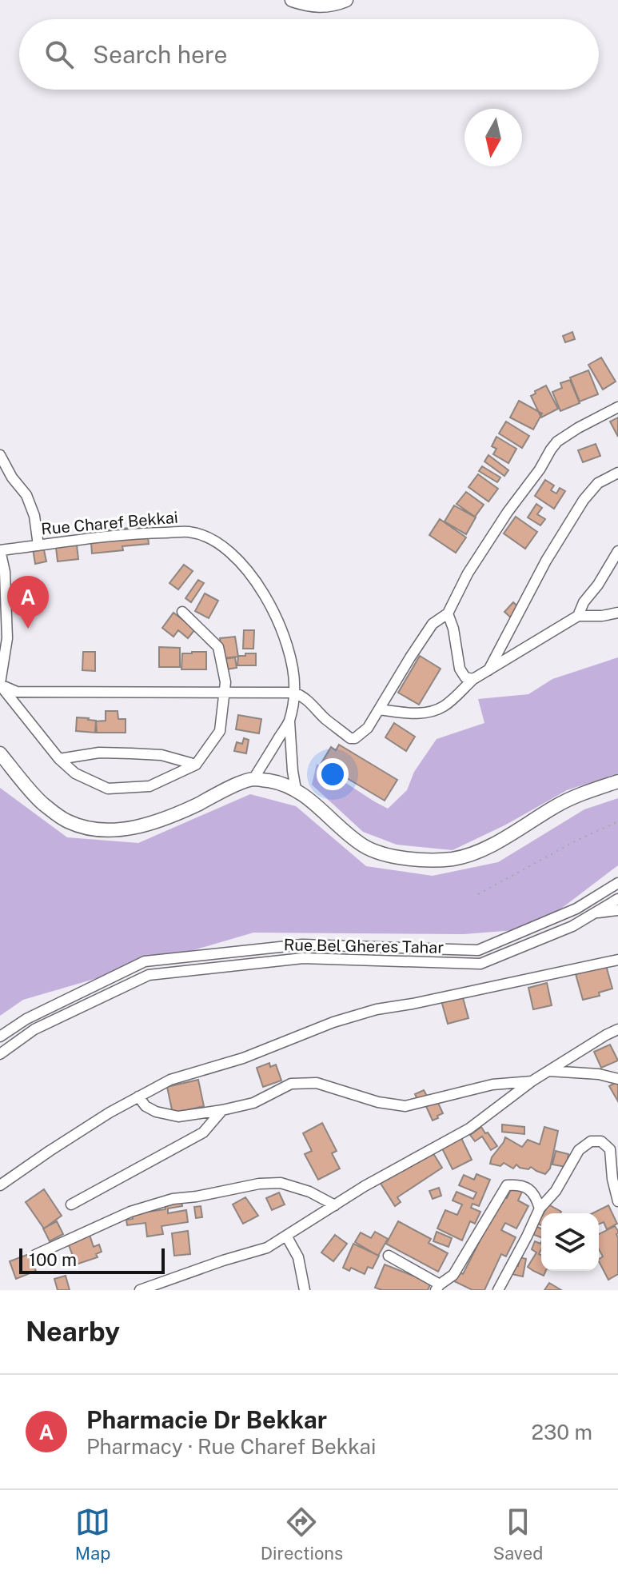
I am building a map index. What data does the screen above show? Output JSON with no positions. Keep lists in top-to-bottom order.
{
  "streets": {
    "street": ["Rue Charef Bekkai", "Rue Bel Gheres Tahar"]
  },
  "scale_bar": "100 m",
  "north": "bottom",
  "page": {
    "search": "Search here",
    "pins": "A",
    "scale": "100 m",
    "heading": "Nearby",
    "list": [
      {
        "mark": "A",
        "name": "Pharmacie Dr Bekkar",
        "note": "Pharmacy · Rue Charef Bekkai",
        "value": "230 m"
      }
    ],
    "nav": ["Map", "Directions", "Saved"]
  }
}
